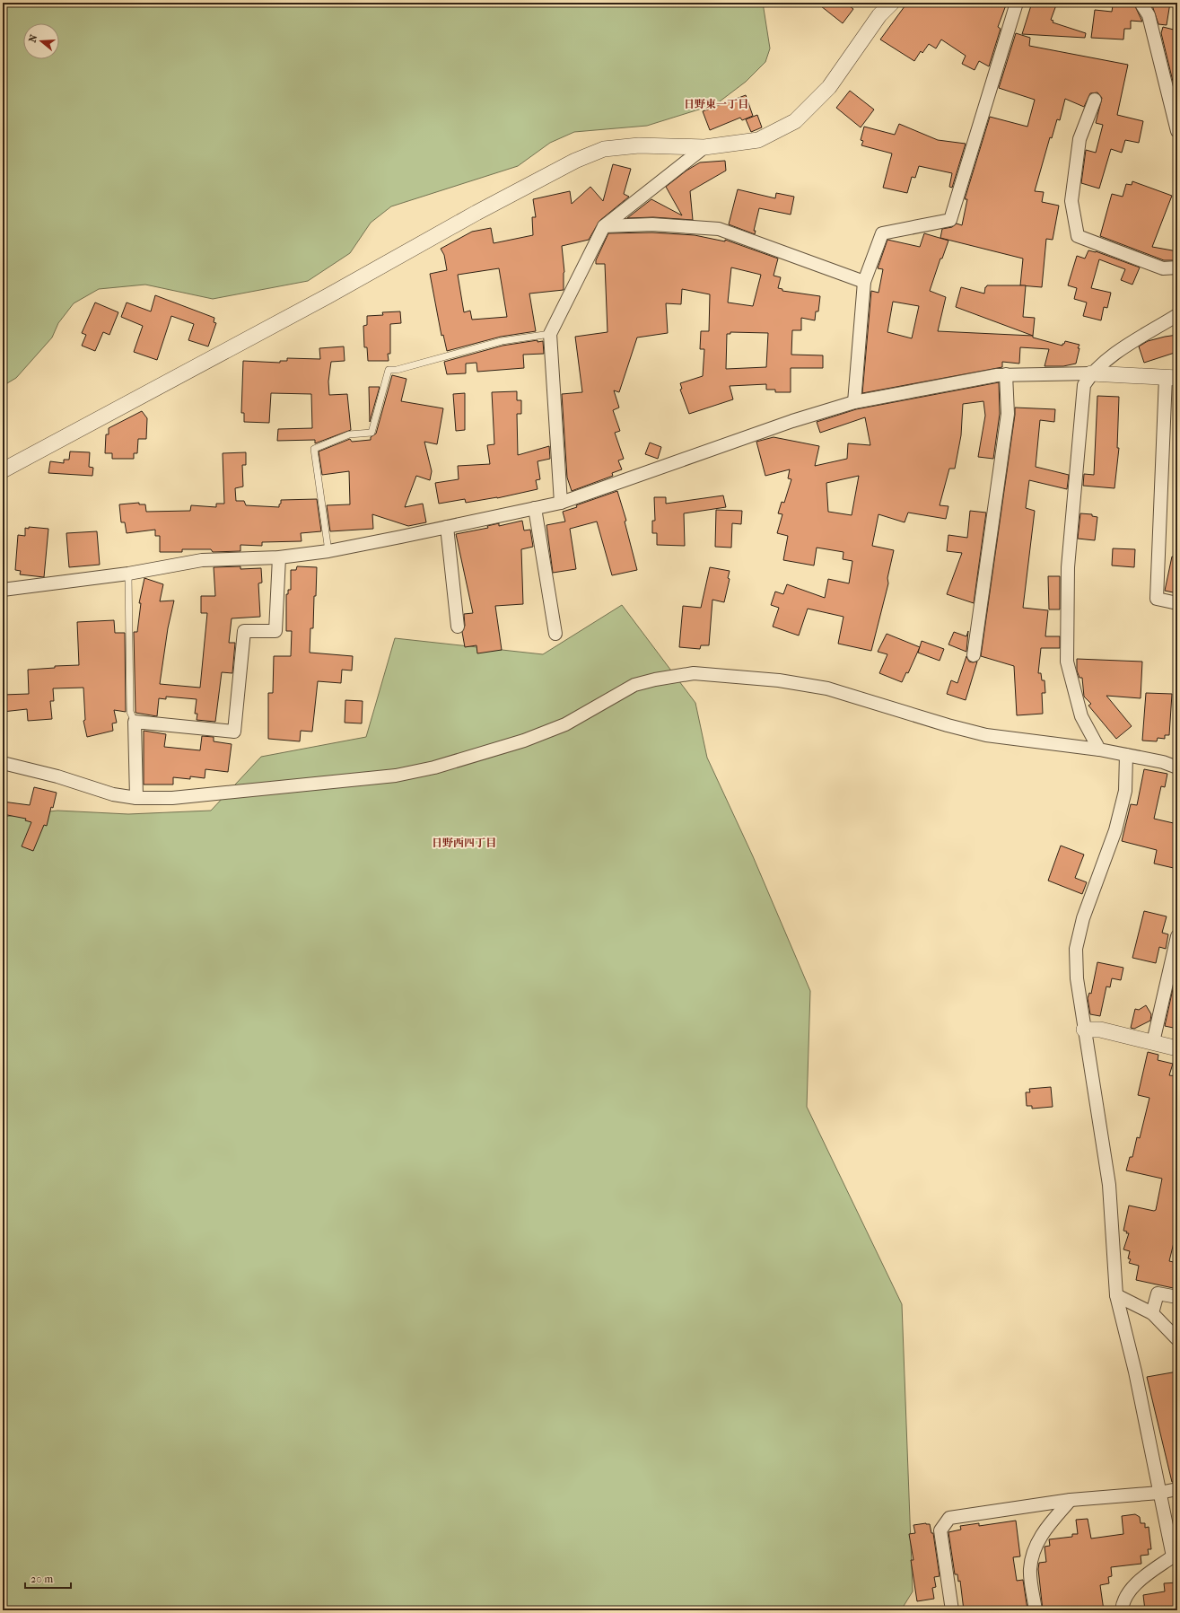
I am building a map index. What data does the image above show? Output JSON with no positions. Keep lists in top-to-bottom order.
{
  "districts": ["日野東一丁目", "日野西四丁目"],
  "scale_bar": "20 m",
  "north": "left"
}
